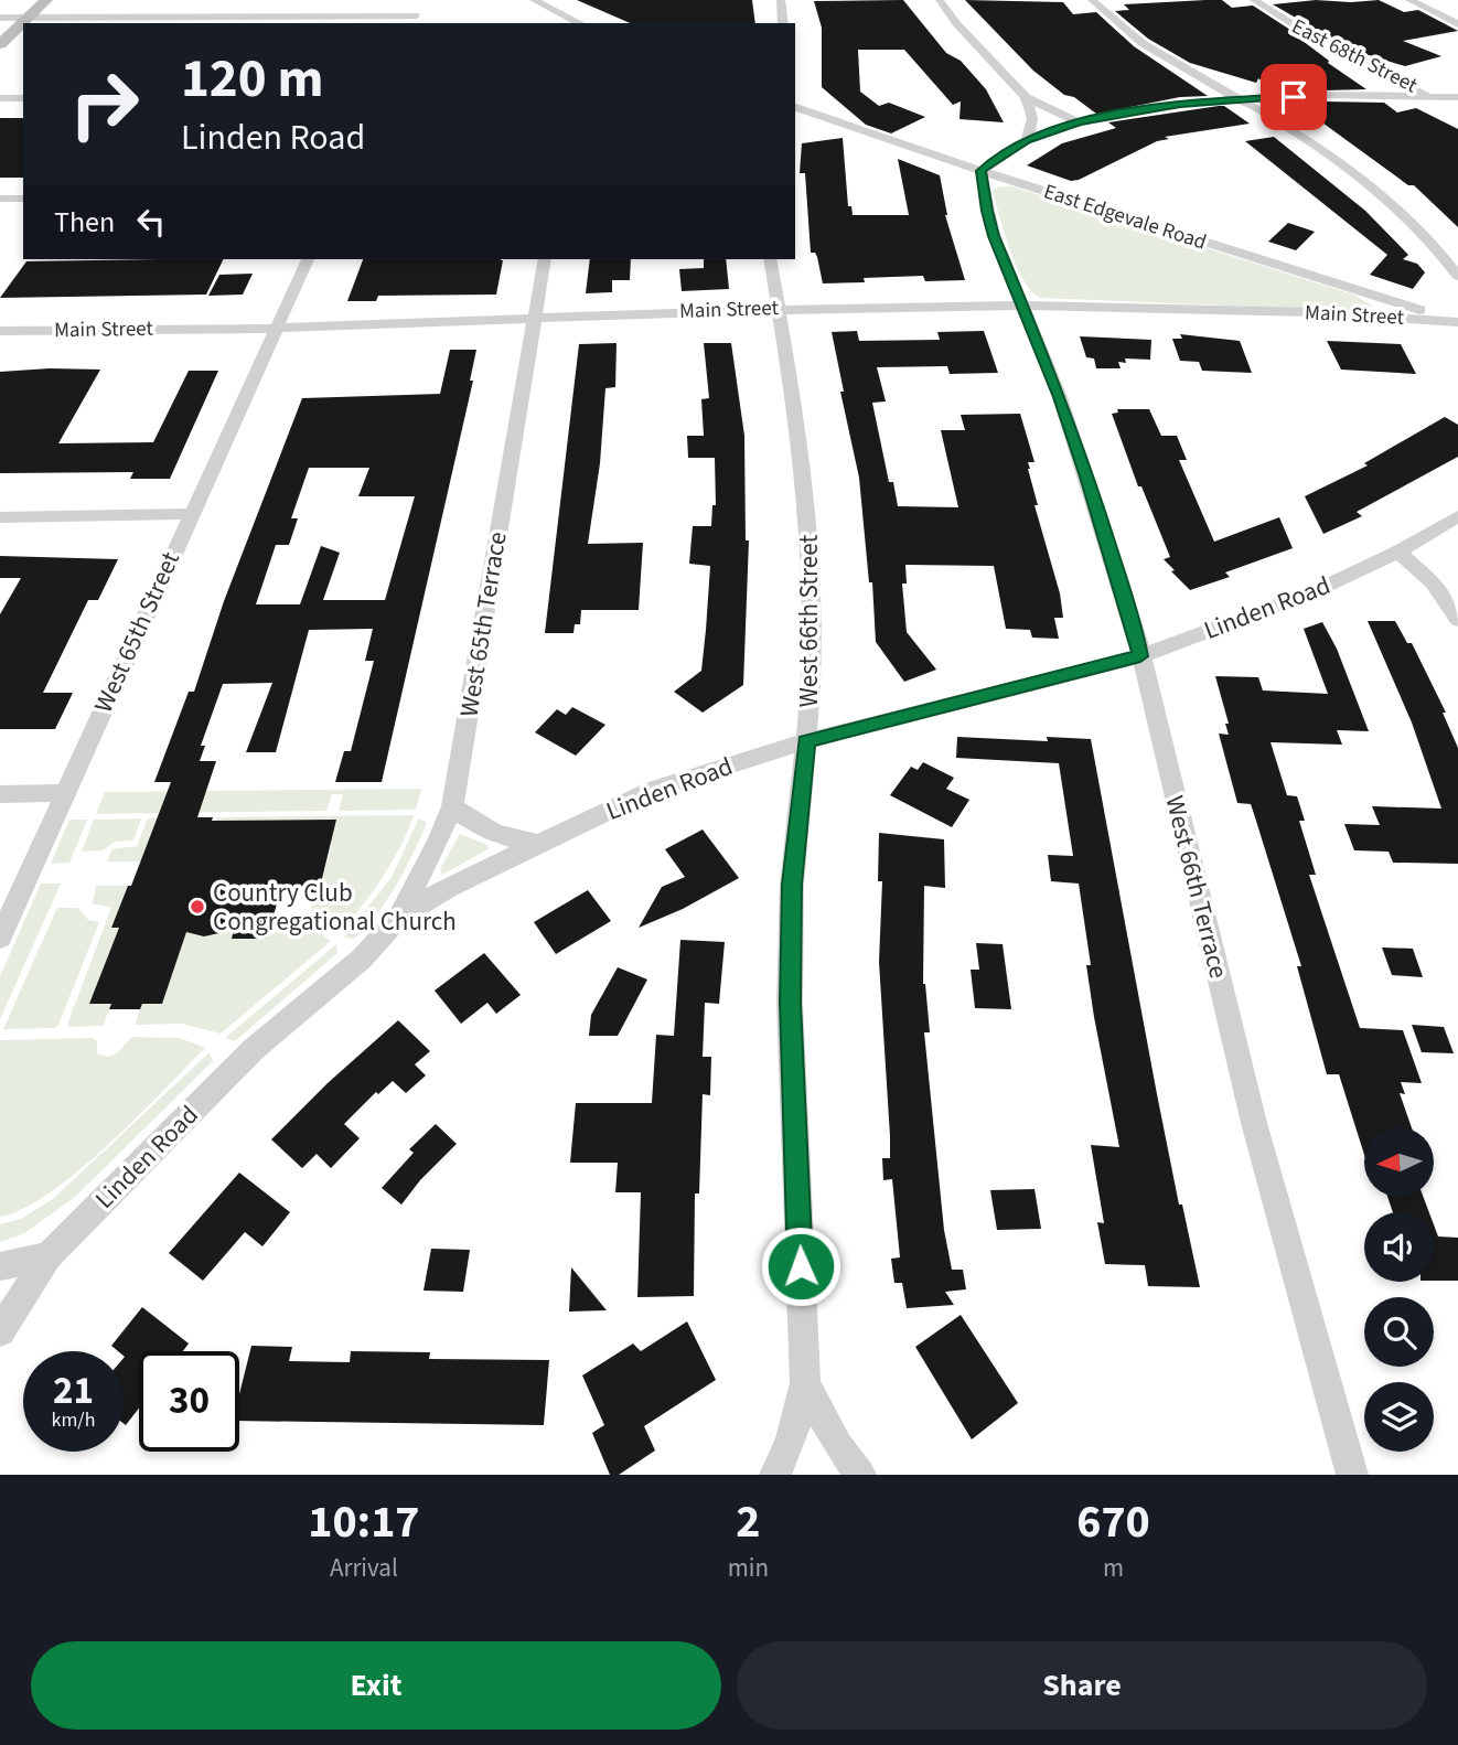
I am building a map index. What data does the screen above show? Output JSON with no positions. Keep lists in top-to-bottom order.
{
  "streets": {
    "street": [
      "East 68th Street",
      "East Edgevale Road",
      "Main Street",
      "Linden Road",
      "West 66th Street",
      "West 65th Terrace",
      "West 65th Street",
      "West 66th Terrace"
    ]
  },
  "crossings": [
    ["East Edgevale Road", "Main Street"],
    ["East Edgevale Road", "West 66th Terrace"],
    ["Main Street", "West 66th Street"],
    ["Main Street", "West 65th Terrace"],
    ["Main Street", "West 65th Street"],
    ["Main Street", "West 66th Terrace"],
    ["Linden Road", "West 66th Street"],
    ["Linden Road", "West 65th Terrace"],
    ["Linden Road", "West 66th Terrace"]
  ],
  "places": ["Country Club Congregational Church"],
  "north": "left",
  "page": {
    "turn": ["120 m", "Linden Road"],
    "then": "Then",
    "speed": "21 km/h",
    "limit": "30",
    "eta": [
      "10:17",
      "Arrival",
      "2",
      "min",
      "670",
      "m"
    ],
    "buttons": ["Exit", "Share"]
  }
}
